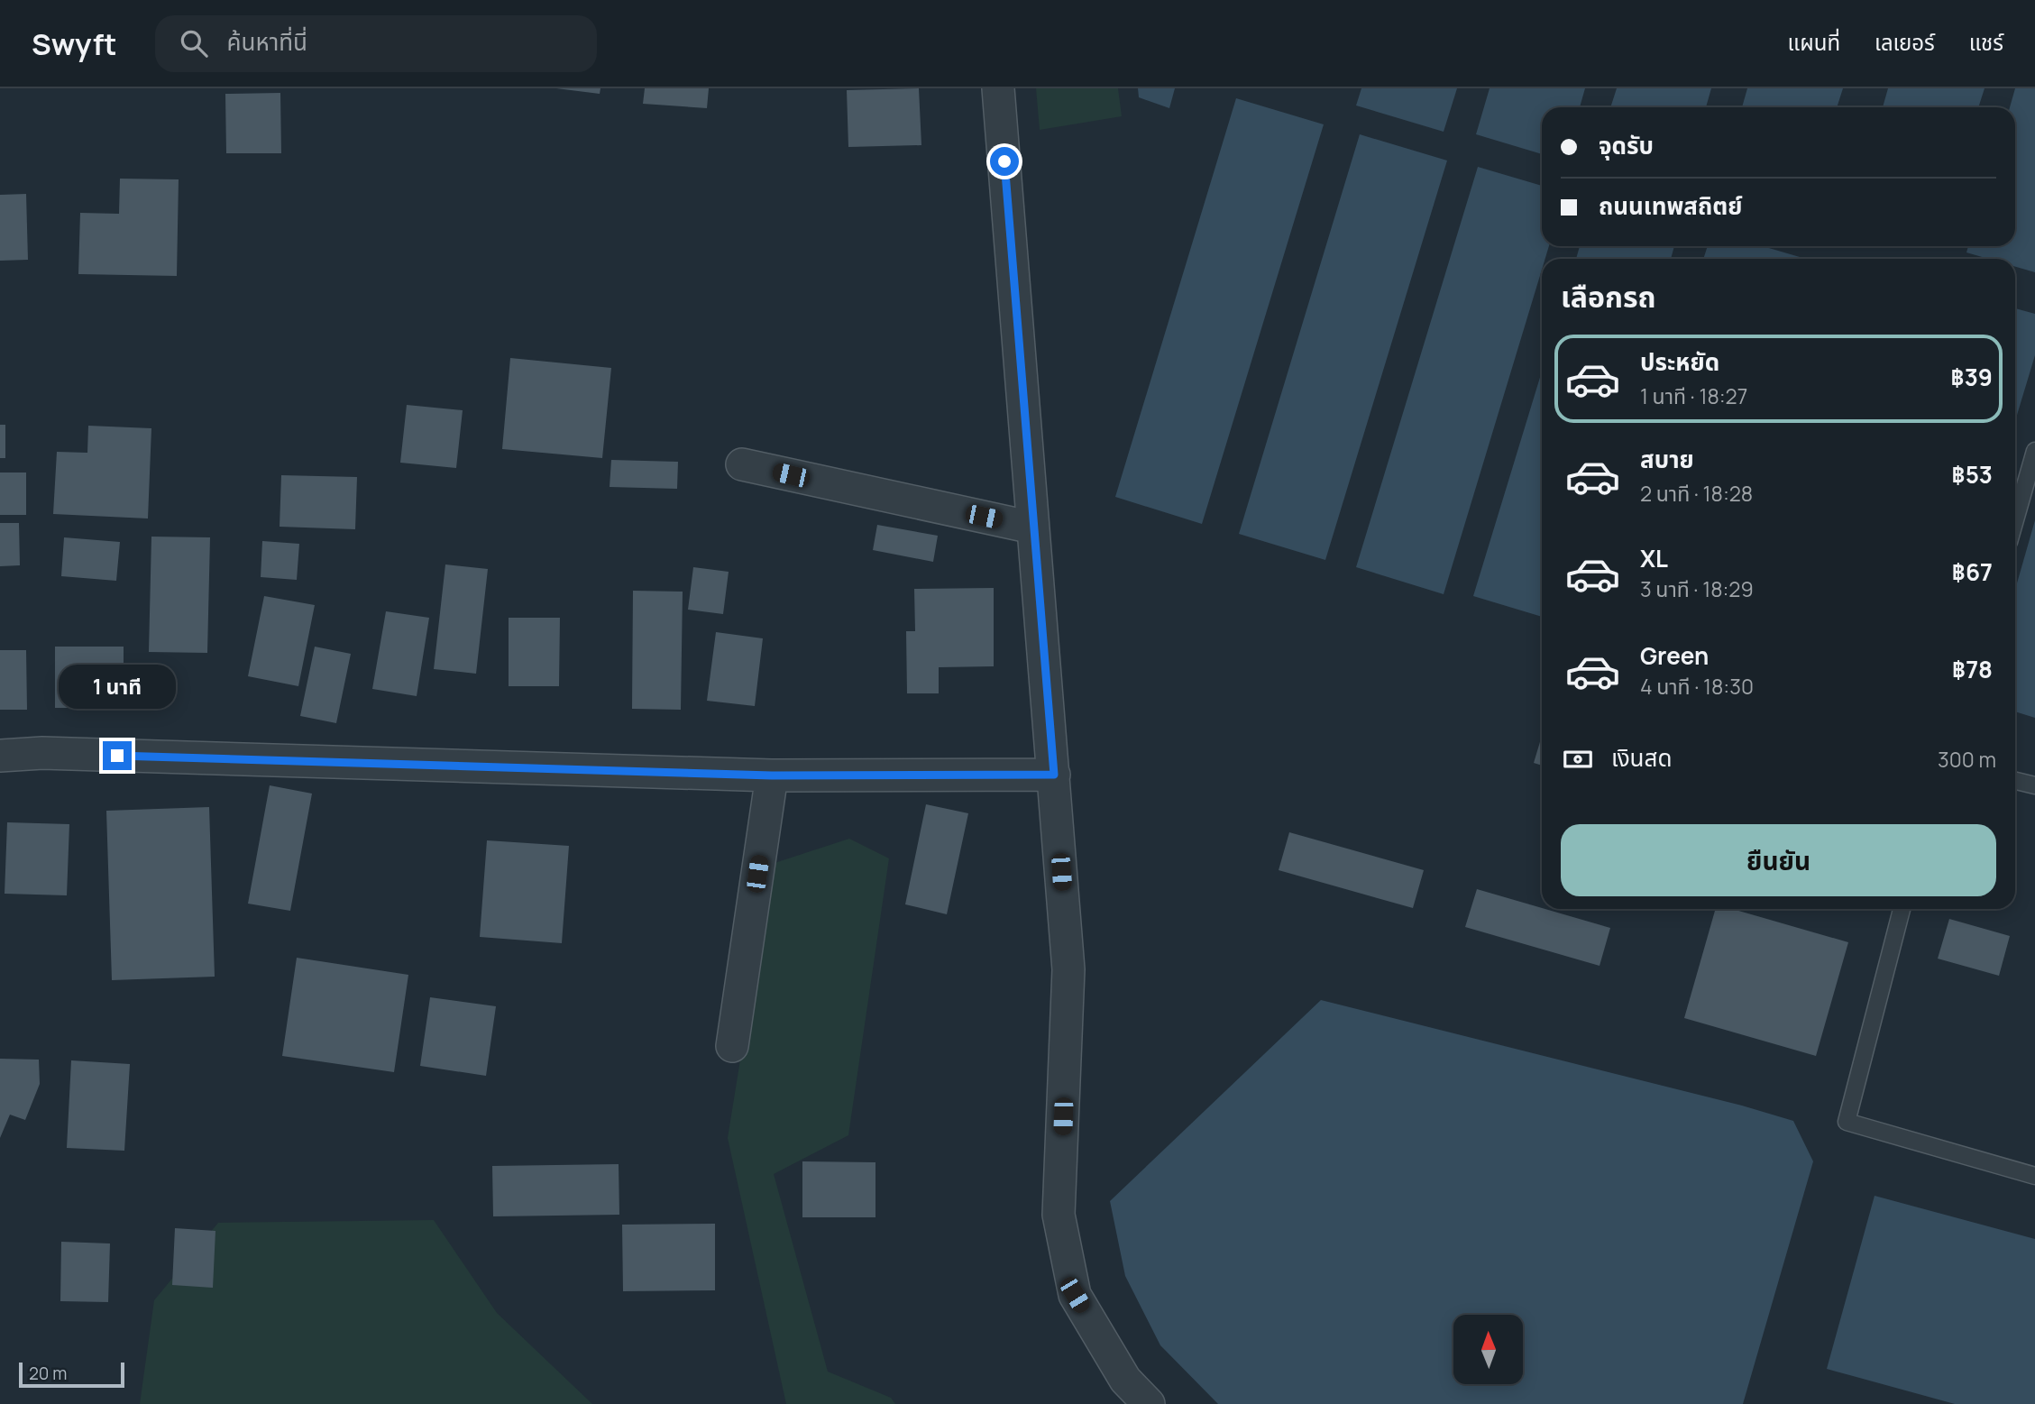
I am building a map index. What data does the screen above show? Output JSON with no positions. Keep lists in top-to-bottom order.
{
  "scale_bar": "20 m",
  "north": "top",
  "page": {
    "header": "Swyft",
    "search": "ค้นหาที่นี่",
    "nav": ["แผนที่", "เลเยอร์", "แชร์"],
    "banner": ["จุดรับ", "ถนนเทพสถิตย์"],
    "heading": "เลือกรถ",
    "list": [
      {
        "name": "ประหยัด",
        "note": "1 นาที · 18:27",
        "value": "฿39"
      },
      {
        "name": "สบาย",
        "note": "2 นาที · 18:28",
        "value": "฿53"
      },
      {
        "name": "XL",
        "note": "3 นาที · 18:29",
        "value": "฿67"
      },
      {
        "name": "Green",
        "note": "4 นาที · 18:30",
        "value": "฿78"
      }
    ],
    "bubble": "1 นาที",
    "pay": ["เงินสด", "300 m"],
    "buttons": "ยืนยัน",
    "scale": "20 m"
  }
}
